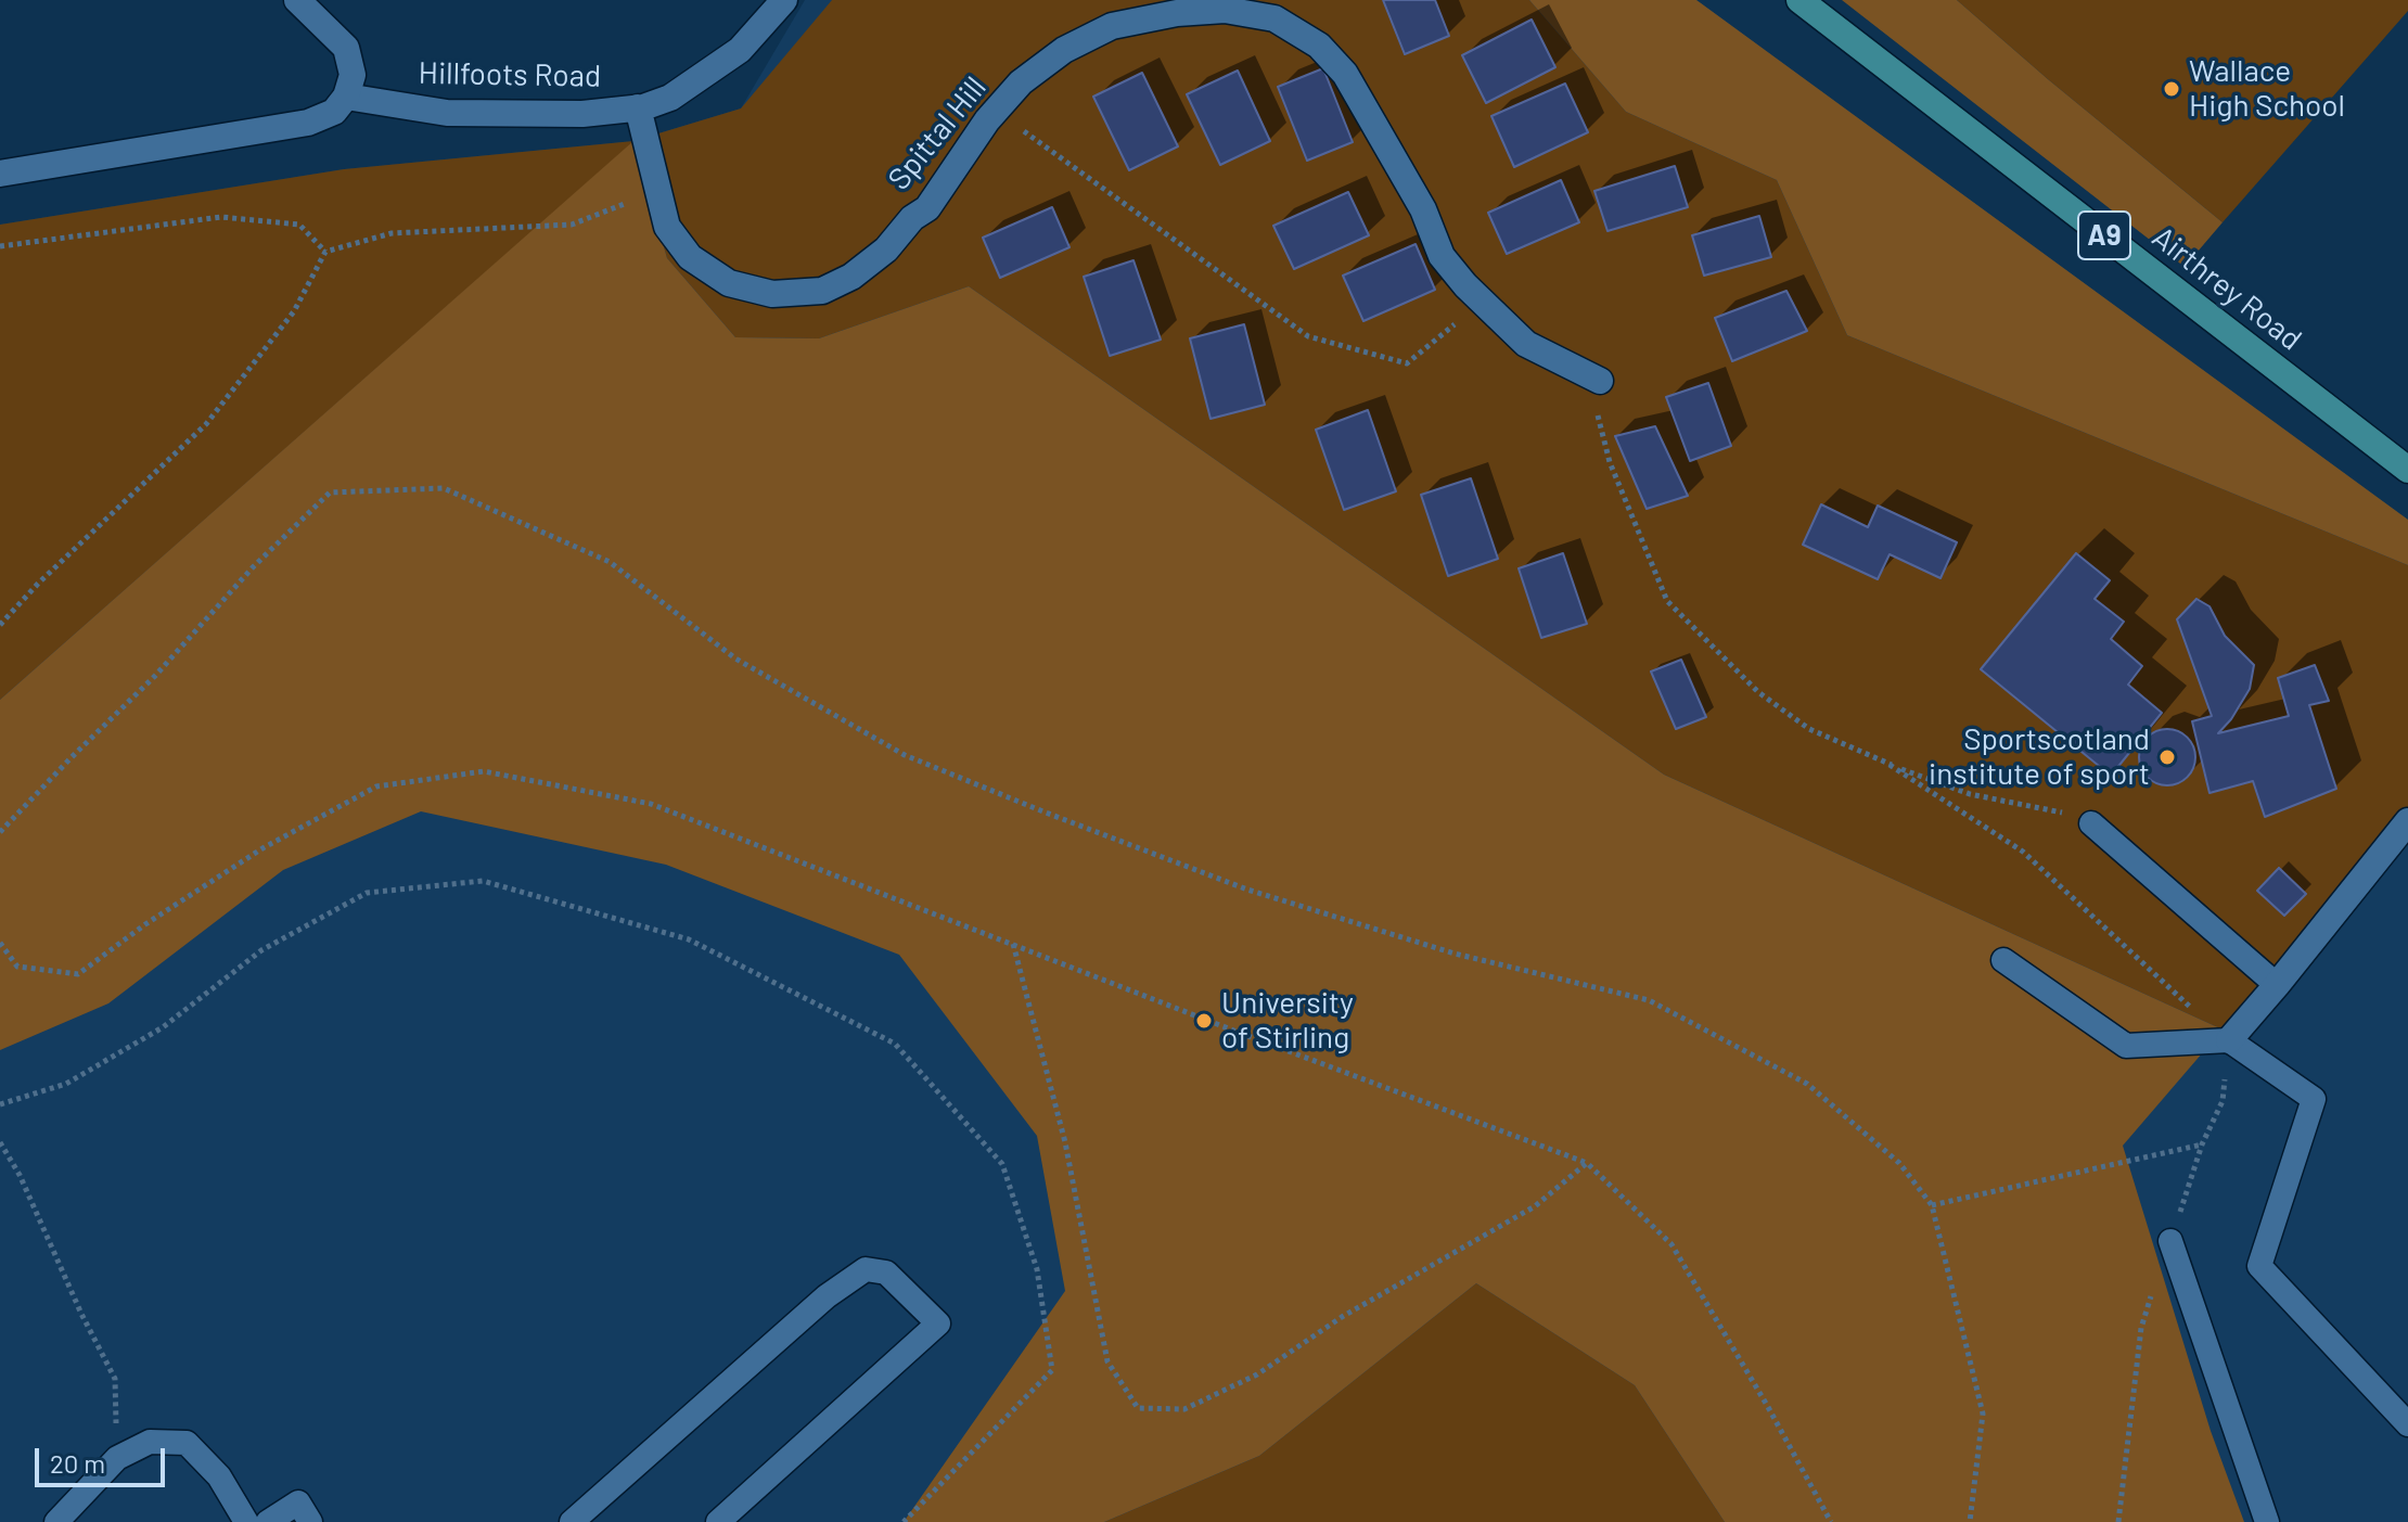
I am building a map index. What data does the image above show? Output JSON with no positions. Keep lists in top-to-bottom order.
{
  "streets": {
    "main road": ["A9", "Airthrey Road"],
    "street": ["Hillfoots Road", "Spittal Hill"]
  },
  "crossings": [
    ["Hillfoots Road", "Spittal Hill"]
  ],
  "places": ["Wallace High School", "Sportscotland institute of sport", "University of Stirling"],
  "scale_bar": "20 m"
}
